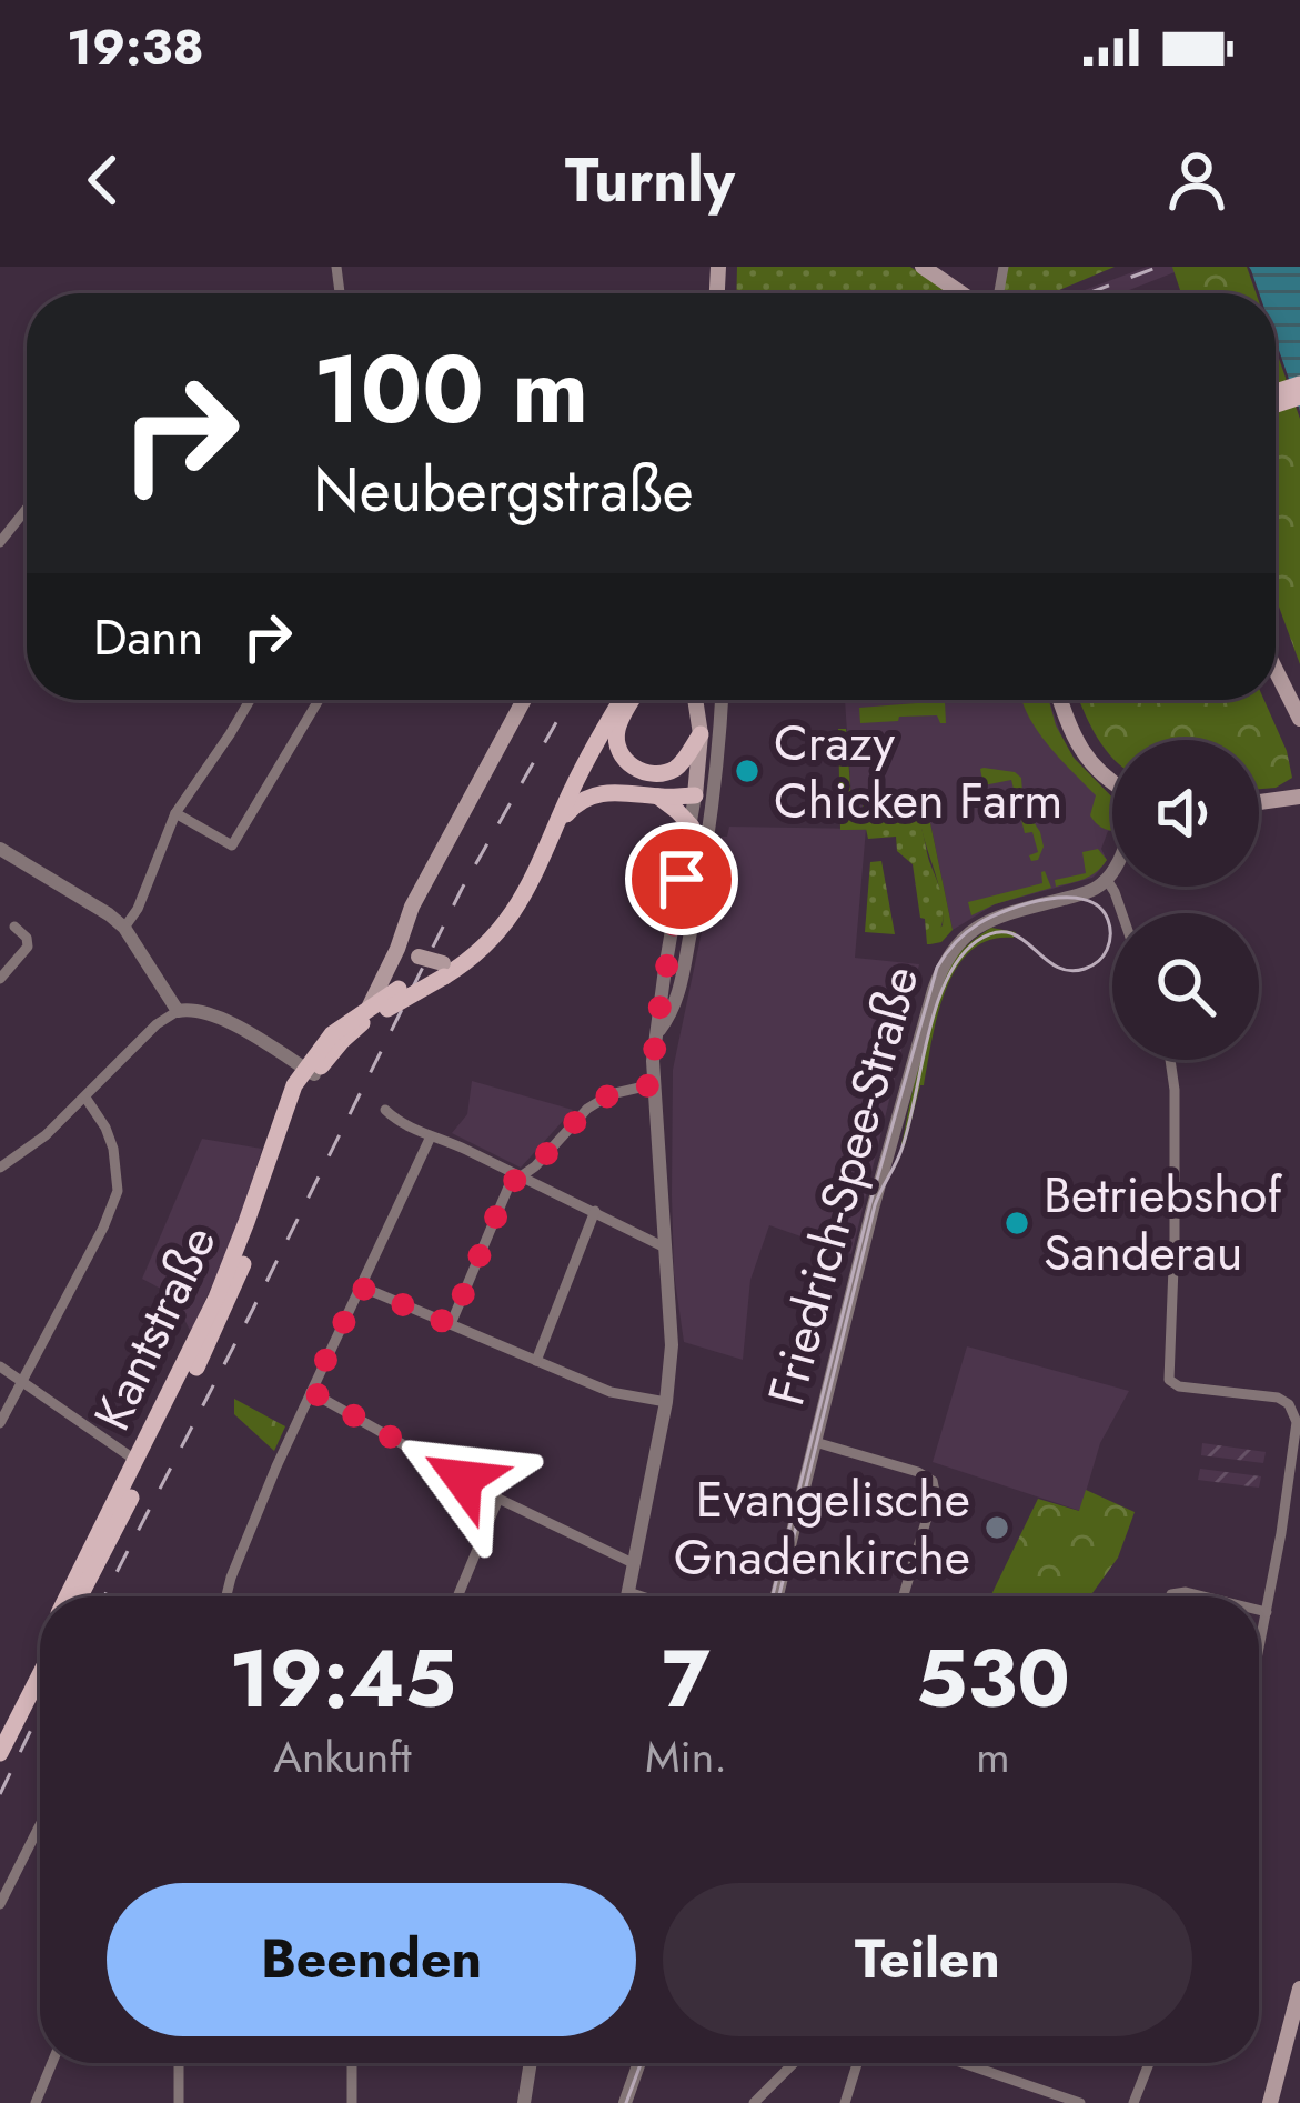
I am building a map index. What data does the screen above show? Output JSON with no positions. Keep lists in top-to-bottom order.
{
  "streets": {
    "main road": ["Kantstraße"],
    "street": ["Friedrich-Spee-Straße"]
  },
  "places": ["Crazy Chicken Farm", "Betriebshof Sanderau", "Evangelische Gnadenkirche"],
  "page": {
    "status": "19:38",
    "header": "Turnly",
    "turn": ["100 m", "Neubergstraße"],
    "then": "Dann",
    "eta": [
      "19:45",
      "Ankunft",
      "7",
      "Min.",
      "530",
      "m"
    ],
    "buttons": ["Beenden", "Teilen"]
  }
}
